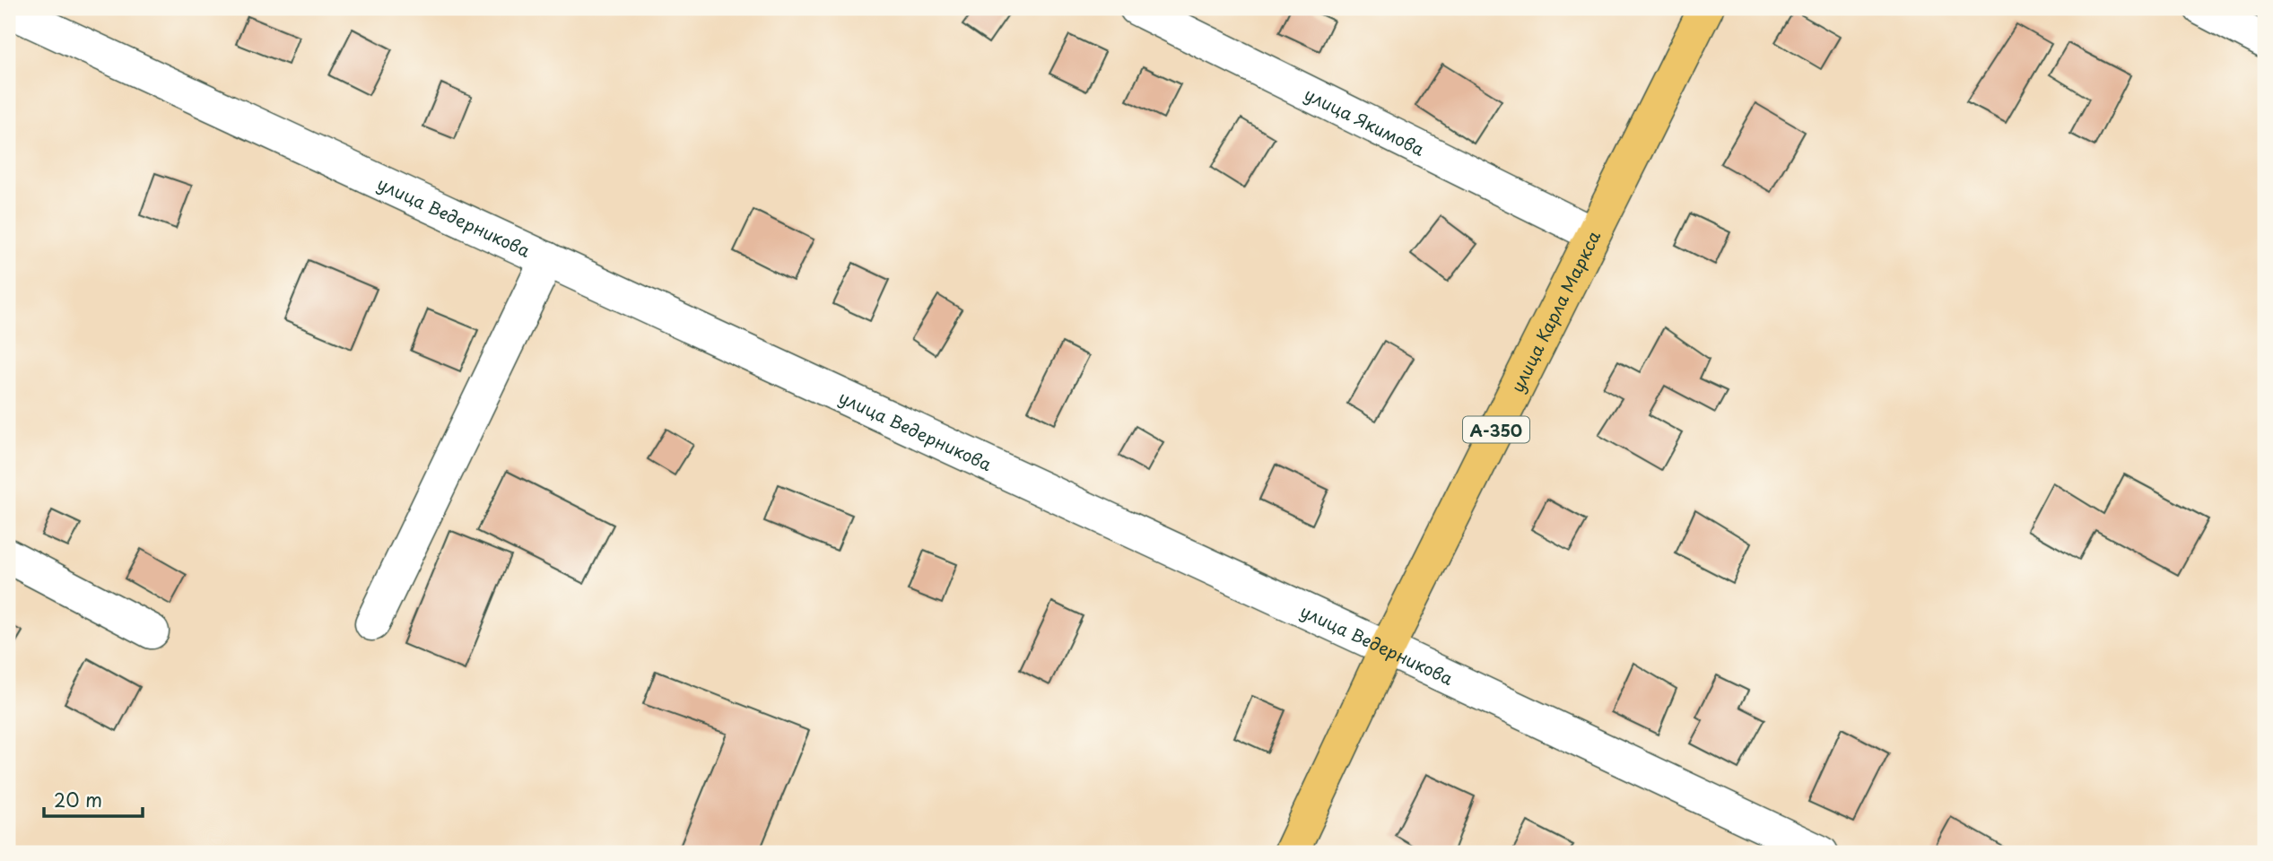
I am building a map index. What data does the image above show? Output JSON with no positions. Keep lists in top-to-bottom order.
{
  "streets": {
    "highway": ["улица Карла Маркса", "А-350"],
    "street": ["улица Якимова", "улица Ведерникова"]
  },
  "crossings": [
    ["улица Якимова", "улица Карла Маркса"],
    ["улица Ведерникова", "улица Карла Маркса"]
  ],
  "scale_bar": "20 m"
}
